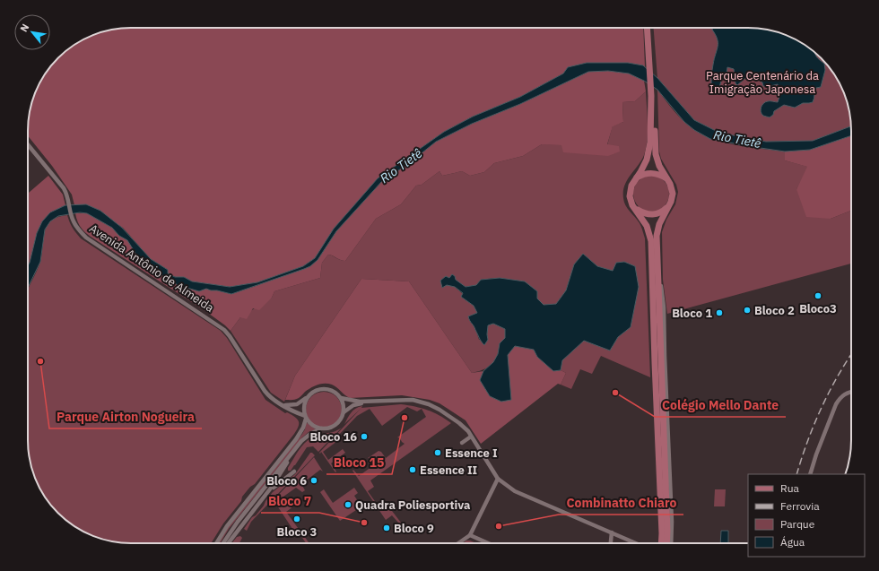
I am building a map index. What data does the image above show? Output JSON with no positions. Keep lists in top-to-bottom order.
{
  "streets": {
    "street": ["Avenida Antônio de Almeida"]
  },
  "water": ["Rio Tietê"],
  "parks": ["Parque Centenário da Imigração Japonesa"],
  "places": [
    "Bloco3",
    "Bloco 2",
    "Bloco 1",
    "Parque Airton Nogueira",
    "Colégio Mello Dante",
    "Bloco 15",
    "Bloco 16",
    "Essence I",
    "Essence II",
    "Bloco 6",
    "Quadra Poliesportiva",
    "Bloco 3",
    "Bloco 7",
    "Combinatto Chiaro",
    "Bloco 9"
  ],
  "legend": [
    "Rua",
    "Ferrovia",
    "Parque",
    "Água"
  ],
  "north": "top left"
}
